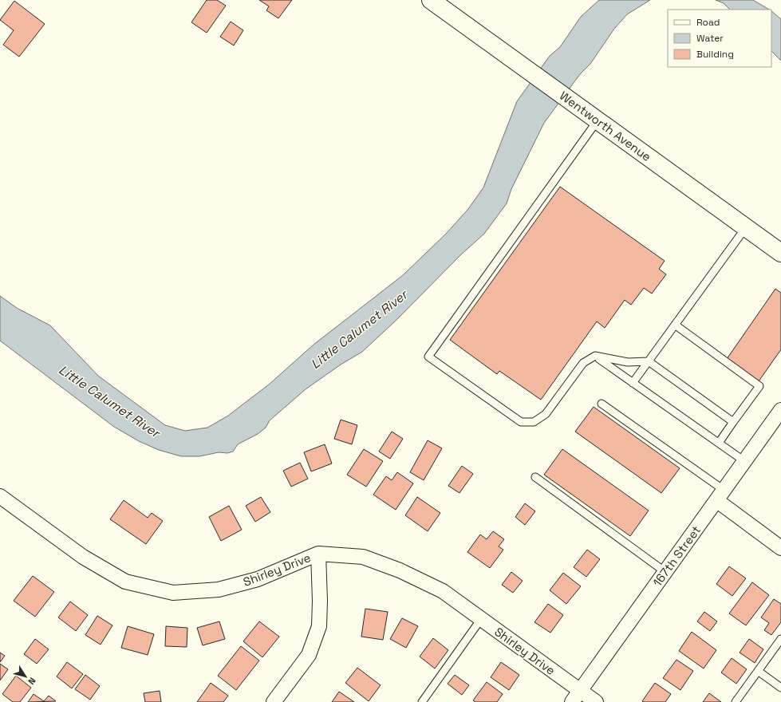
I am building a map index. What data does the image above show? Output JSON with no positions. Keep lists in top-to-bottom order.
{
  "streets": {
    "street": ["Wentworth Avenue", "167th Street", "Shirley Drive"]
  },
  "crossings": [
    ["167th Street", "Shirley Drive"]
  ],
  "water": ["Little Calumet River"],
  "legend": ["Road", "Water", "Building"],
  "north": "bottom right"
}
